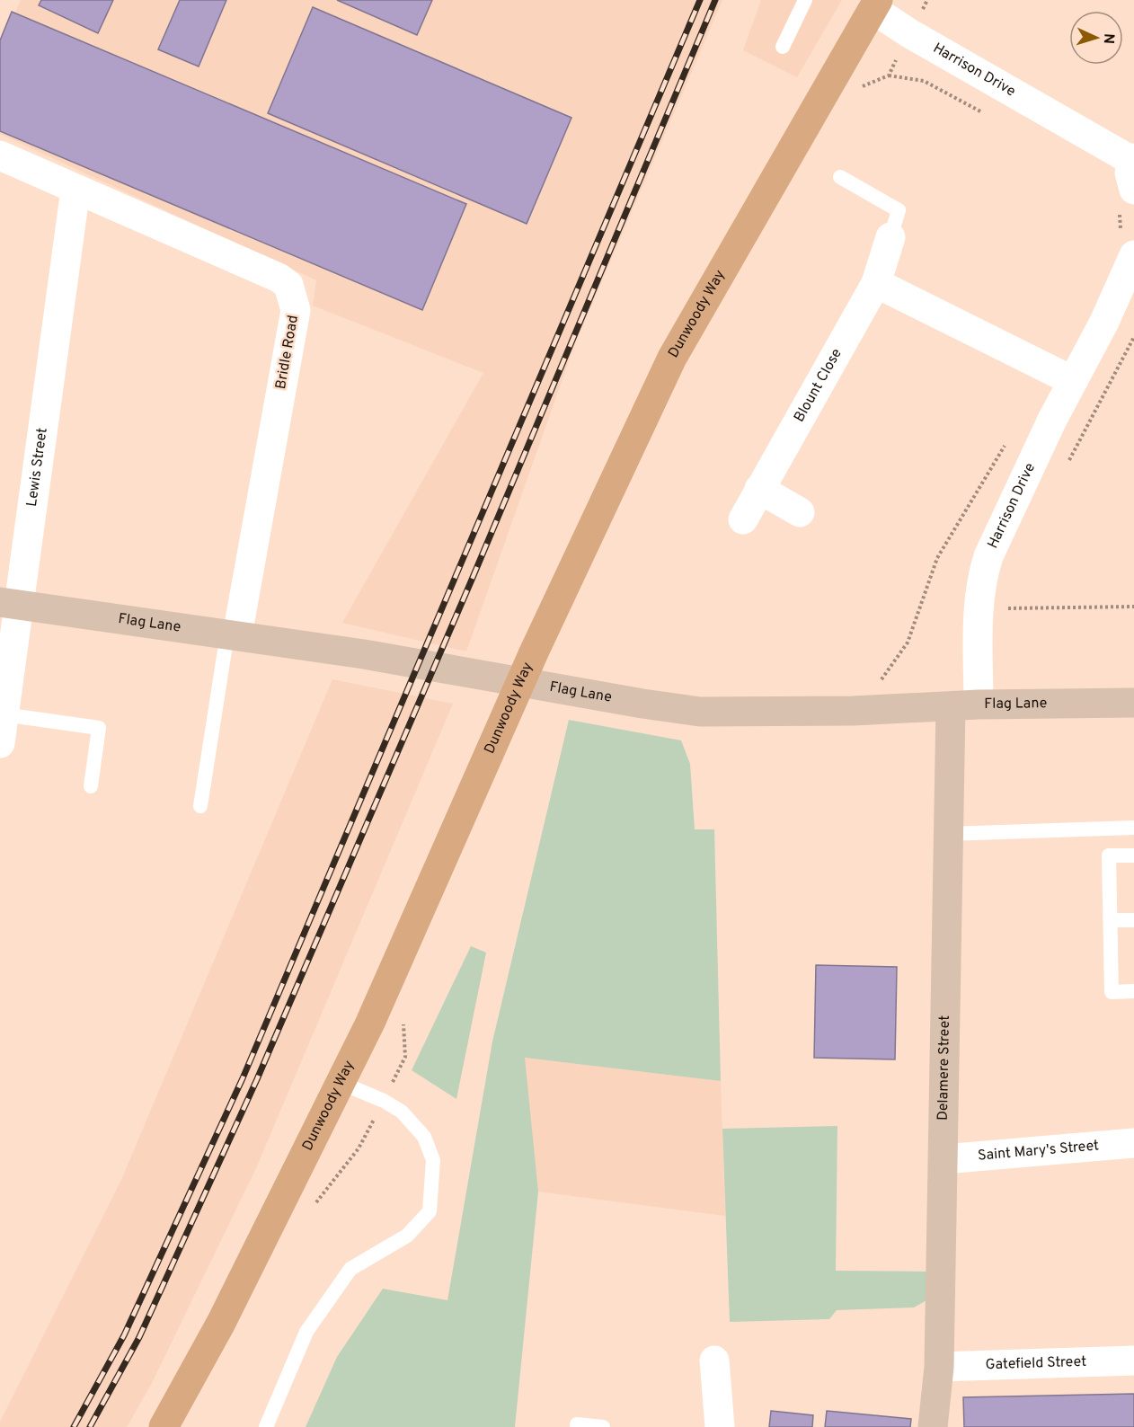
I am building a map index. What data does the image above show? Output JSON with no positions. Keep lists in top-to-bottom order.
{
  "streets": {
    "main road": ["Dunwoody Way"],
    "street": [
      "Harrison Drive",
      "Bridle Road",
      "Blount Close",
      "Lewis Street",
      "Flag Lane",
      "Delamere Street",
      "Saint Mary's Street",
      "Gatefield Street"
    ]
  },
  "crossings": [
    ["Harrison Drive", "Dunwoody Way"],
    ["Harrison Drive", "Flag Lane"],
    ["Harrison Drive", "Delamere Street"],
    ["Bridle Road", "Lewis Street"],
    ["Bridle Road", "Flag Lane"],
    ["Lewis Street", "Flag Lane"],
    ["Flag Lane", "Delamere Street"],
    ["Delamere Street", "Saint Mary's Street"],
    ["Delamere Street", "Gatefield Street"]
  ],
  "north": "right"
}
